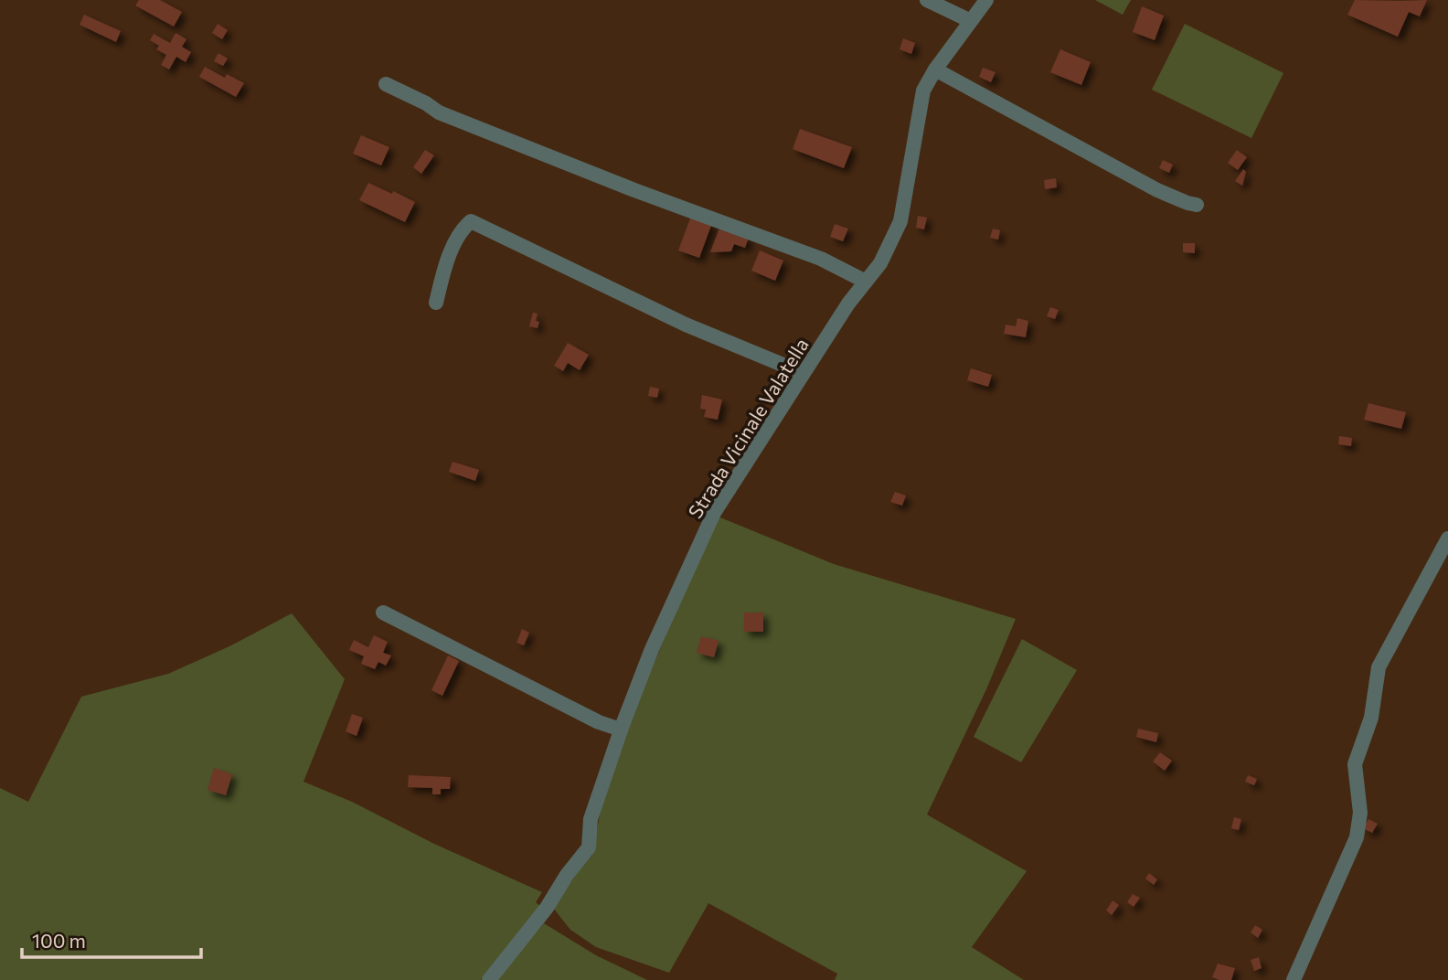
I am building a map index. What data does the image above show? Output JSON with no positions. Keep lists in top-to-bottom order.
{
  "streets": {
    "street": ["Strada Vicinale Valatella"]
  },
  "scale_bar": "100 m"
}
